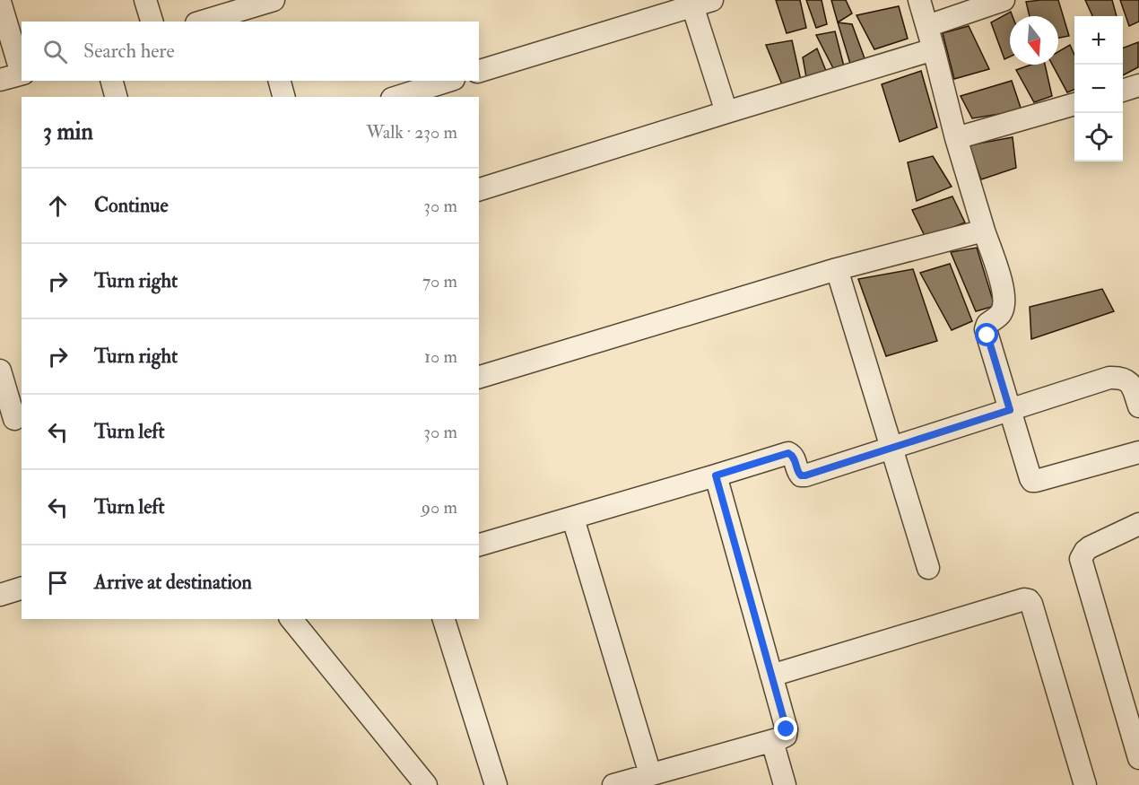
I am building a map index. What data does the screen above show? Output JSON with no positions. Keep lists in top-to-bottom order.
{
  "north": "bottom",
  "page": {
    "map_buttons": ["+", "−"],
    "search": "Search here",
    "heading": ["3 min", "Walk · 230 m"],
    "list": [
      ["Continue", "30 m"],
      ["Turn right", "70 m"],
      ["Turn right", "10 m"],
      ["Turn left", "30 m"],
      ["Turn left", "90 m"],
      "Arrive at destination"
    ]
  }
}
